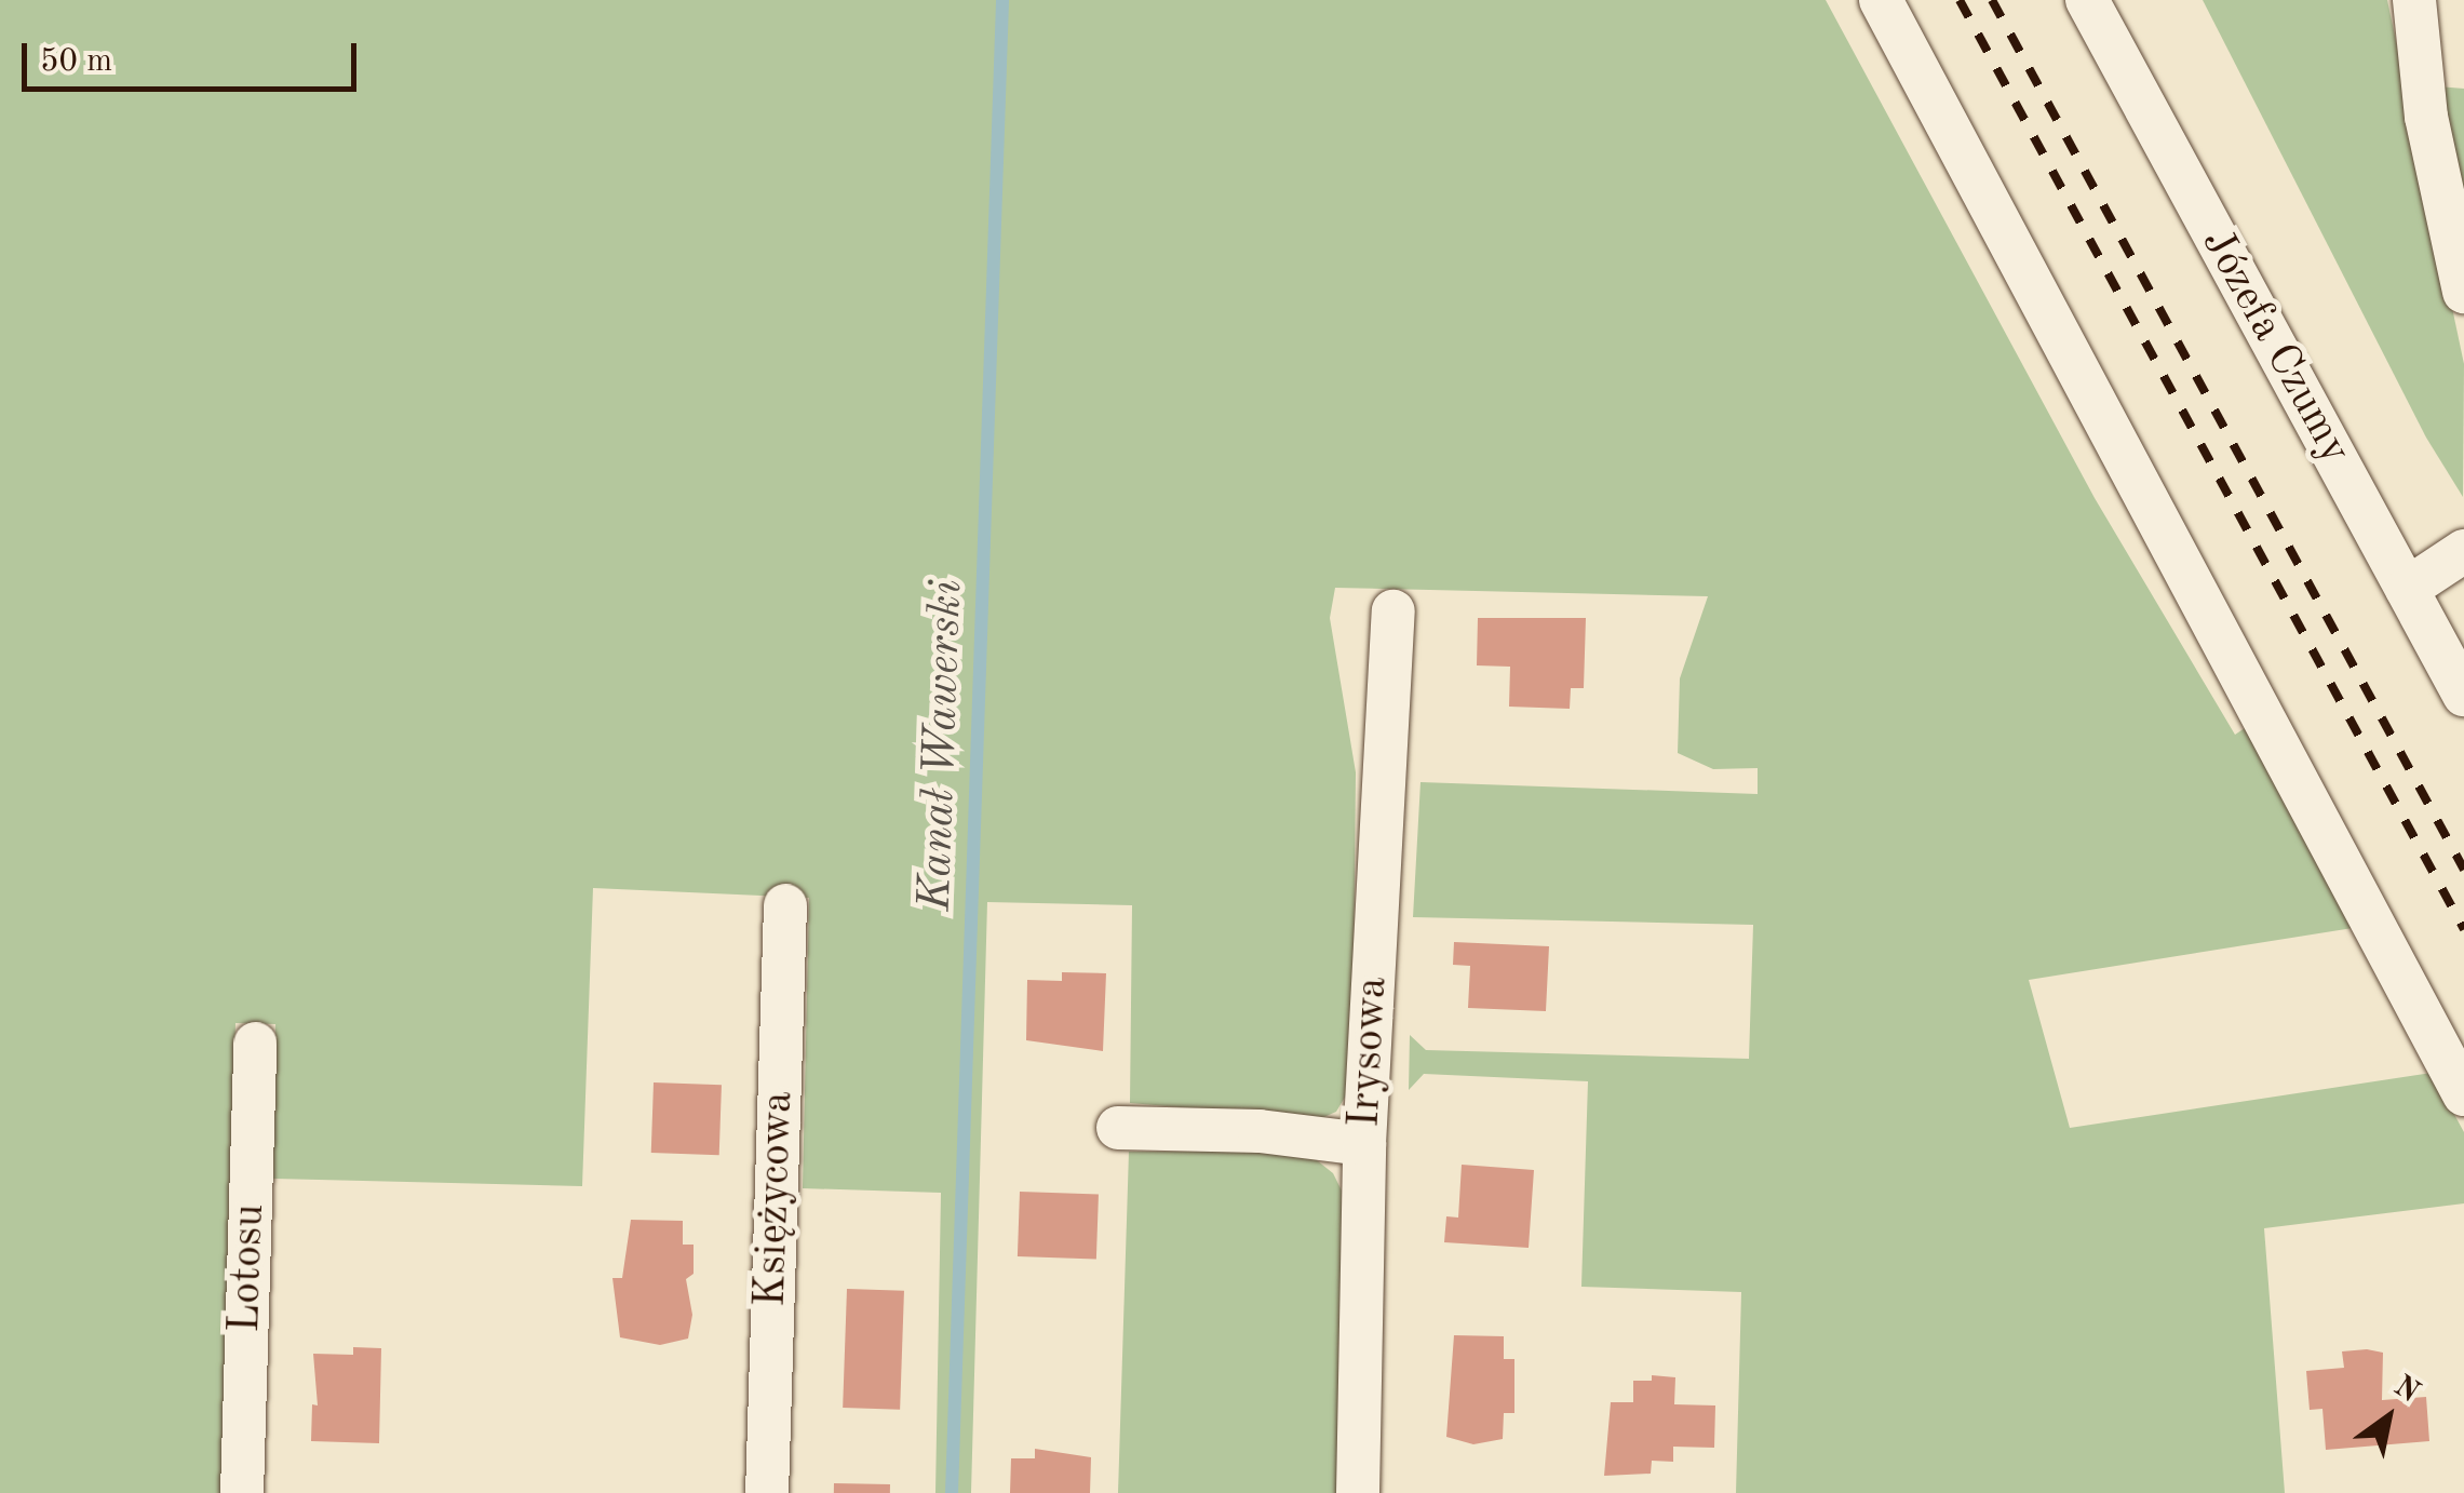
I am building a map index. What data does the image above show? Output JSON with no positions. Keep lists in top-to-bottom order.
{
  "streets": {
    "street": [
      "Józefa Czumy",
      "Irysowa",
      "Księżycowa",
      "Lotosu"
    ]
  },
  "water": ["Kanał Wawerski"],
  "scale_bar": "50 m",
  "north": "top right"
}
